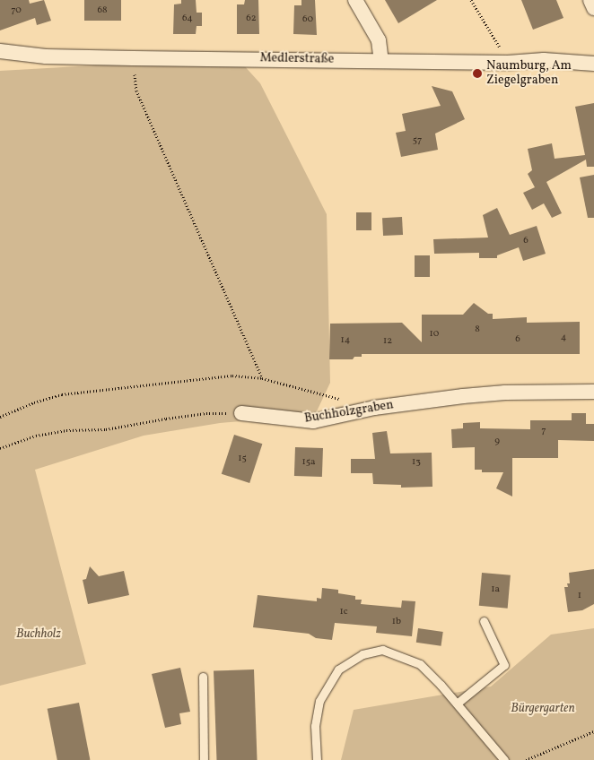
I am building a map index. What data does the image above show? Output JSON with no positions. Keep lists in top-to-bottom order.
{
  "streets": {
    "street": ["Medlerstraße", "Buchholzgraben"]
  },
  "parks": ["Buchholz", "Bürgergarten"],
  "places": ["Naumburg, Am Ziegelgraben"],
  "house_numbers": [
    "70",
    "68",
    "64",
    "62",
    "60",
    "57",
    "6",
    "8",
    "10",
    "4",
    "6",
    "14",
    "12",
    "7",
    "9",
    "15",
    "15a",
    "13",
    "1a",
    "1",
    "1c",
    "1b"
  ]
}
